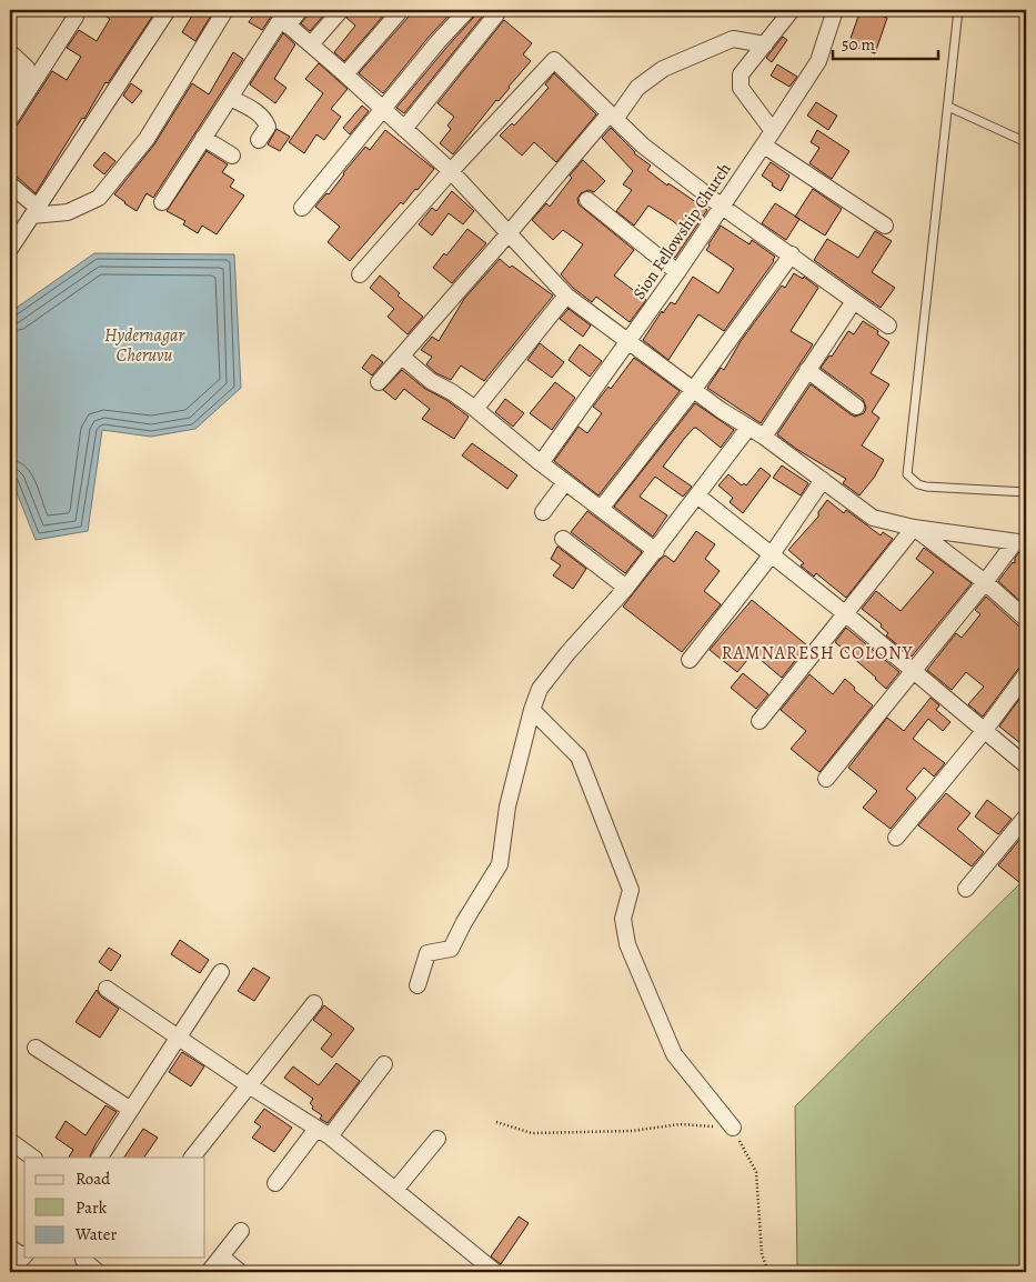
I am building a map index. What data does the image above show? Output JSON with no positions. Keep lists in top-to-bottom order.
{
  "streets": {
    "street": ["Sion Fellowship Church"]
  },
  "districts": ["RAMNARESH COLONY"],
  "water": ["Hydernagar Cheruvu"],
  "legend": ["Road", "Park", "Water"],
  "scale_bar": "50 m"
}
